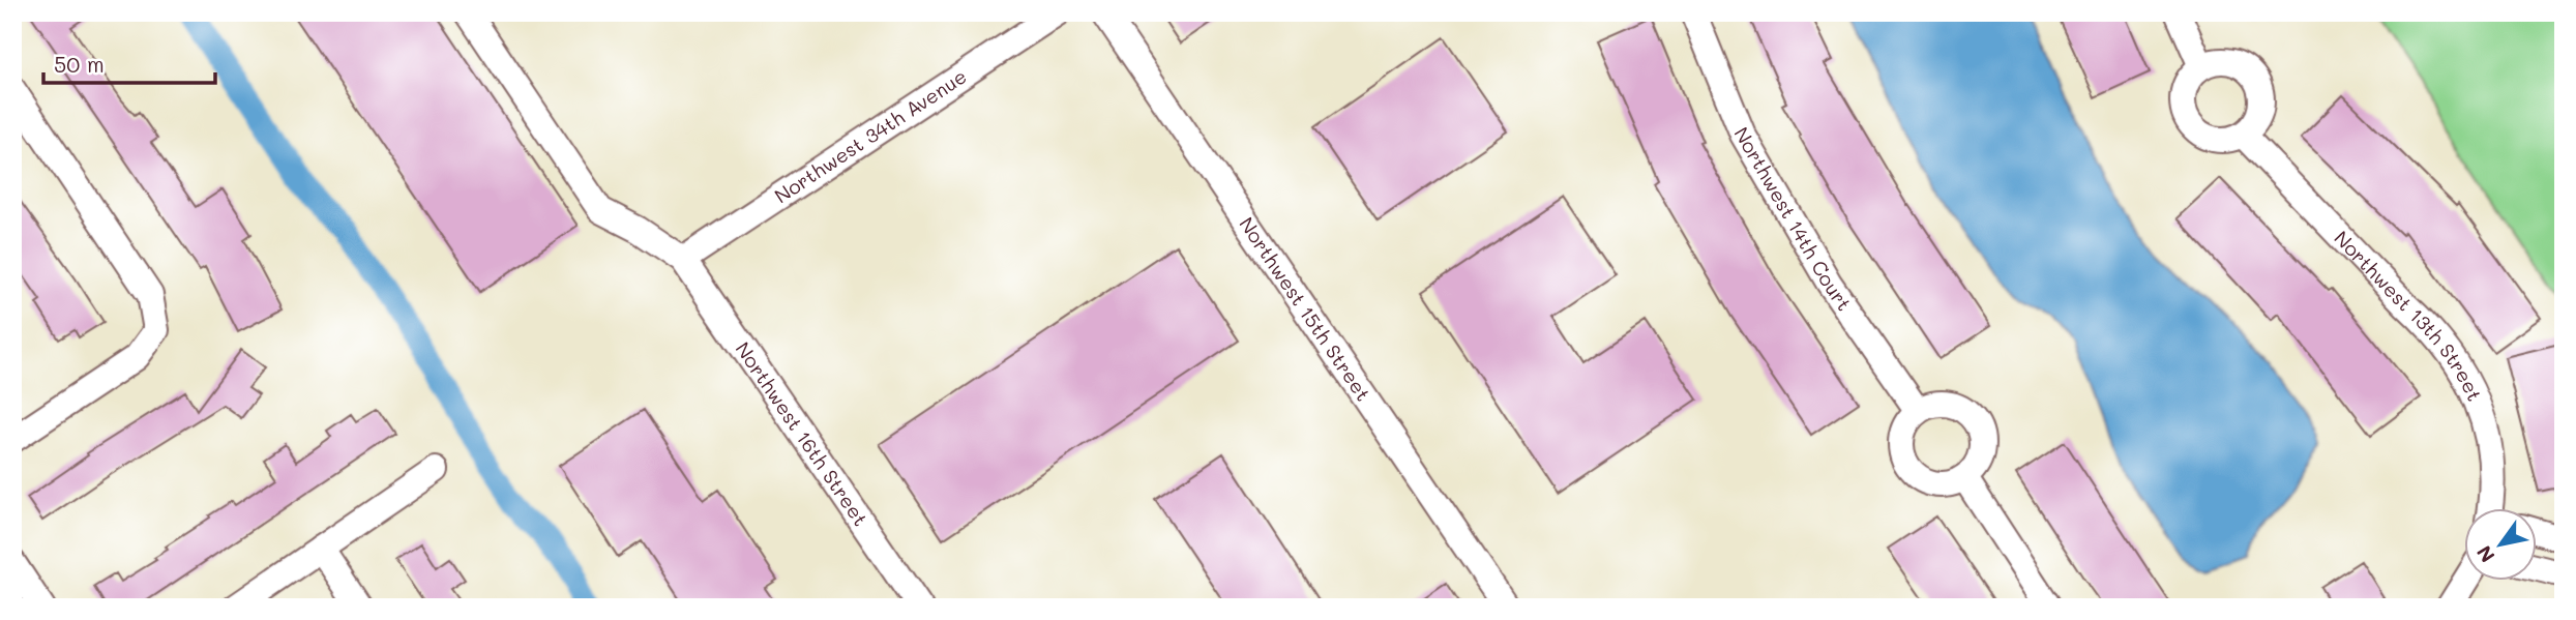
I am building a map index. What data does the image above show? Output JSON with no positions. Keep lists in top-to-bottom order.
{
  "streets": {
    "street": [
      "Northwest 34th Avenue",
      "Northwest 14th Court",
      "Northwest 15th Street",
      "Northwest 13th Street",
      "Northwest 16th Street"
    ]
  },
  "crossings": [
    ["Northwest 34th Avenue", "Northwest 16th Street"]
  ],
  "scale_bar": "50 m",
  "north": "bottom left"
}
